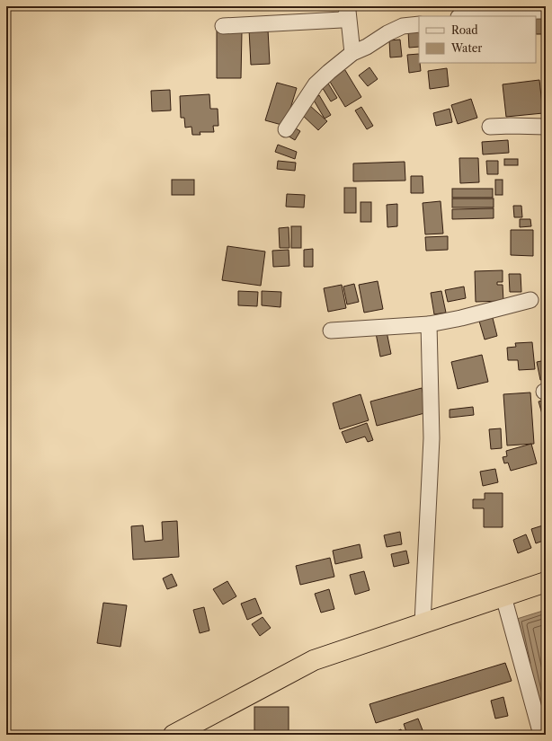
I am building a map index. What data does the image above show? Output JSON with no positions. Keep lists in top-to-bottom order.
{
  "legend": ["Road", "Water"]
}
